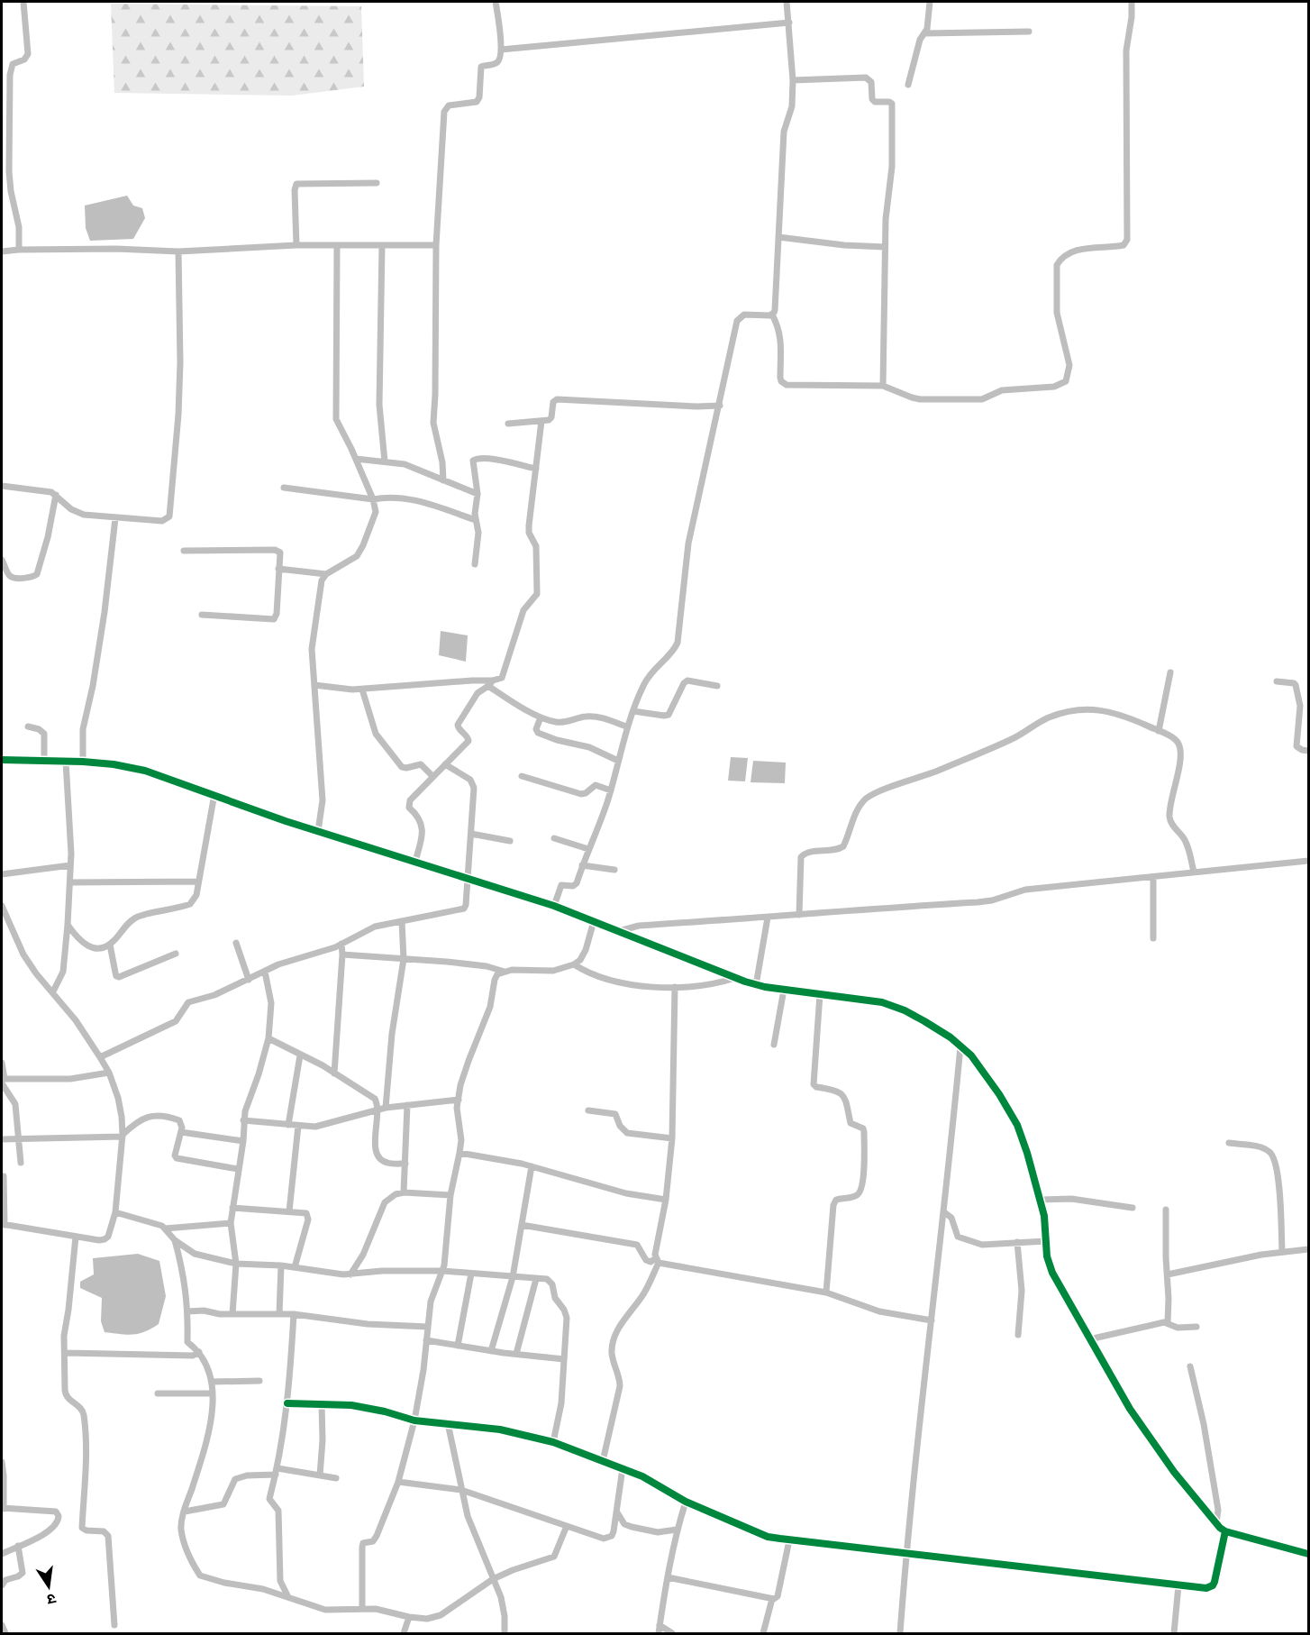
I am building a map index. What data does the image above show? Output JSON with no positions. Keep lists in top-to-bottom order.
{
  "north": "bottom"
}
